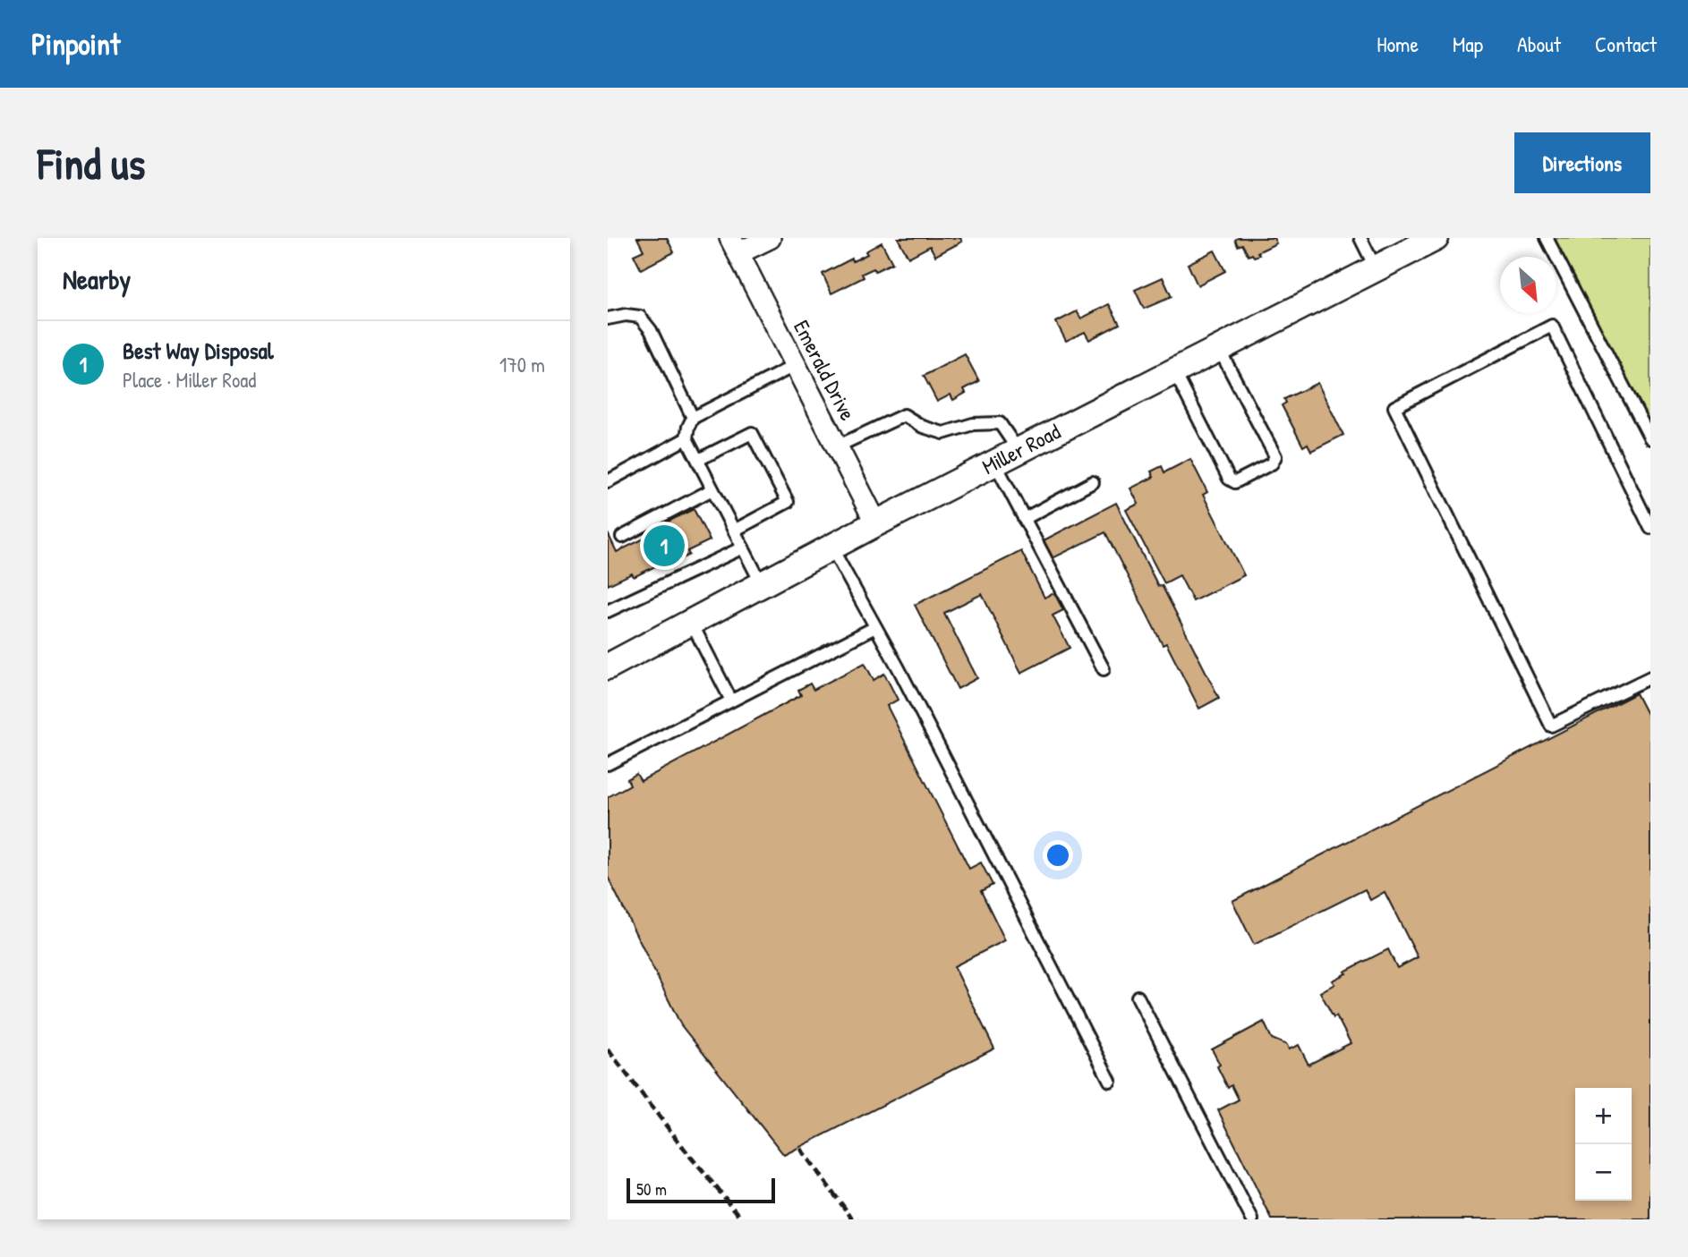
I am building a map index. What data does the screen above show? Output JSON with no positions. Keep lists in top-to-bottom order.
{
  "streets": {
    "street": ["Emerald Drive", "Miller Road"]
  },
  "crossings": [
    ["Emerald Drive", "Miller Road"]
  ],
  "scale_bar": "50 m",
  "north": "bottom right",
  "page": {
    "header": "Pinpoint",
    "nav": [
      "Home",
      "Map",
      "About",
      "Contact"
    ],
    "buttons": "Directions",
    "title": "Find us",
    "heading": "Nearby",
    "list": [
      {
        "mark": "1",
        "name": "Best Way Disposal",
        "note": "Place · Miller Road",
        "value": "170 m"
      }
    ],
    "pins": "1",
    "map_buttons": ["+", "−"],
    "scale": "50 m"
  }
}
